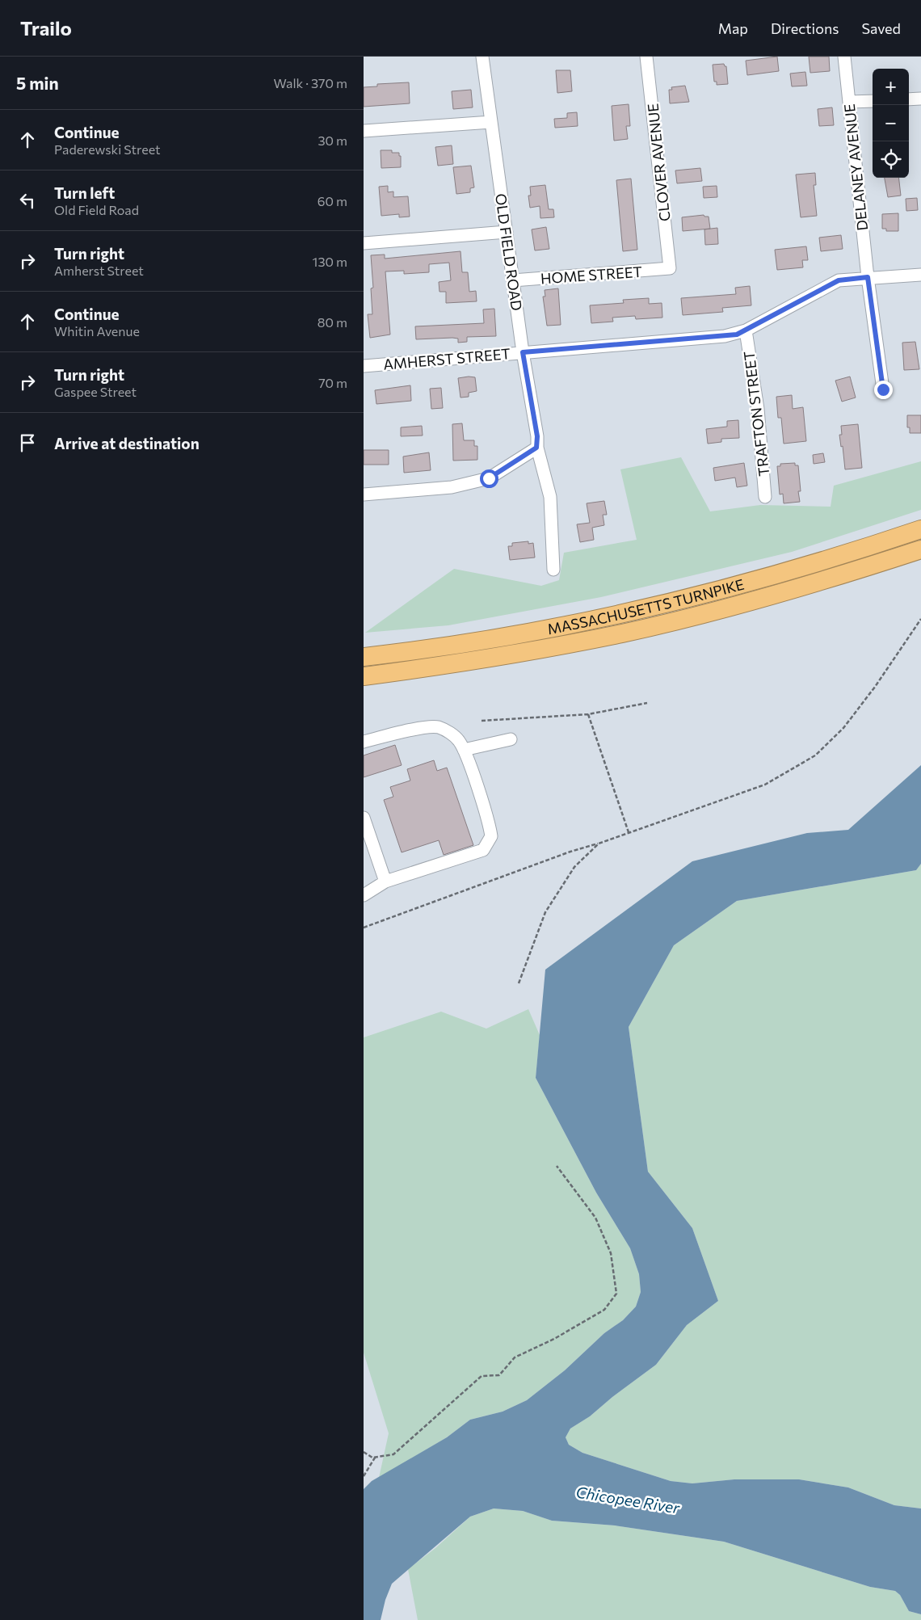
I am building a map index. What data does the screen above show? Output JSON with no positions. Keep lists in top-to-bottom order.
{
  "streets": {
    "highway": ["MASSACHUSETTS TURNPIKE"],
    "street": [
      "CLOVER AVENUE",
      "DELANEY AVENUE",
      "OLD FIELD ROAD",
      "HOME STREET",
      "AMHERST STREET",
      "TRAFTON STREET"
    ]
  },
  "crossings": [
    ["CLOVER AVENUE", "HOME STREET"],
    ["DELANEY AVENUE", "AMHERST STREET"],
    ["OLD FIELD ROAD", "HOME STREET"],
    ["OLD FIELD ROAD", "AMHERST STREET"],
    ["AMHERST STREET", "TRAFTON STREET"]
  ],
  "water": ["Chicopee River"],
  "page": {
    "header": "Trailo",
    "nav": ["Map", "Directions", "Saved"],
    "heading": ["5 min", "Walk · 370 m"],
    "map_buttons": ["+", "−"],
    "list": [
      ["Continue", "Paderewski Street", "30 m"],
      ["Turn left", "Old Field Road", "60 m"],
      ["Turn right", "Amherst Street", "130 m"],
      ["Continue", "Whitin Avenue", "80 m"],
      ["Turn right", "Gaspee Street", "70 m"],
      "Arrive at destination"
    ]
  }
}
